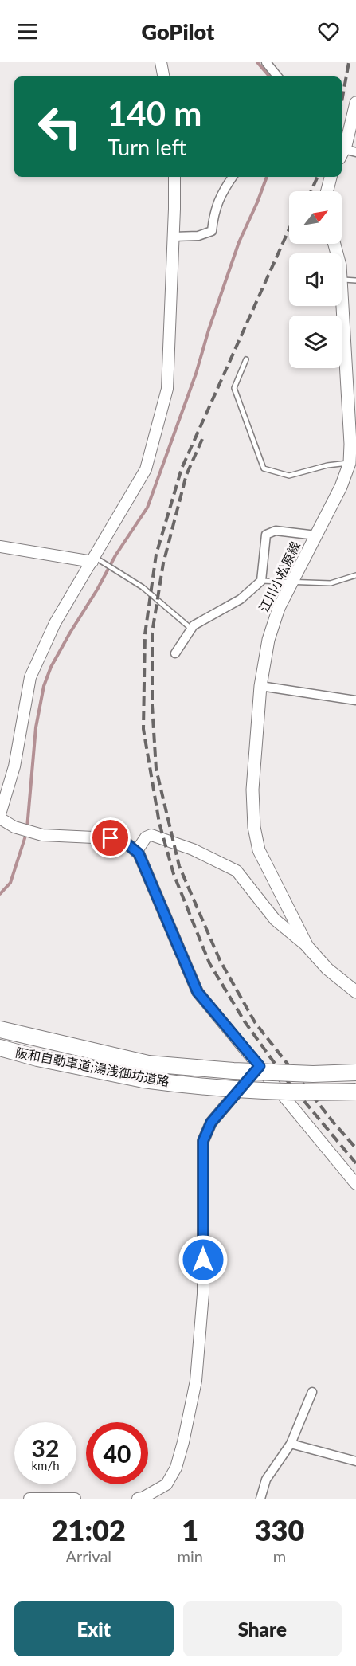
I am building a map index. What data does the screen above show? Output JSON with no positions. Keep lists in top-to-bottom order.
{
  "streets": {
    "highway": ["阪和自動車道;湯浅御坊道路"],
    "main road": ["江川小松原線"]
  },
  "north": "top right",
  "page": {
    "header": "GoPilot",
    "turn": ["140 m", "Turn left"],
    "speed": "32 km/h",
    "limit": "40",
    "eta": [
      "21:02",
      "Arrival",
      "1",
      "min",
      "330",
      "m"
    ],
    "buttons": ["Exit", "Share"]
  }
}
